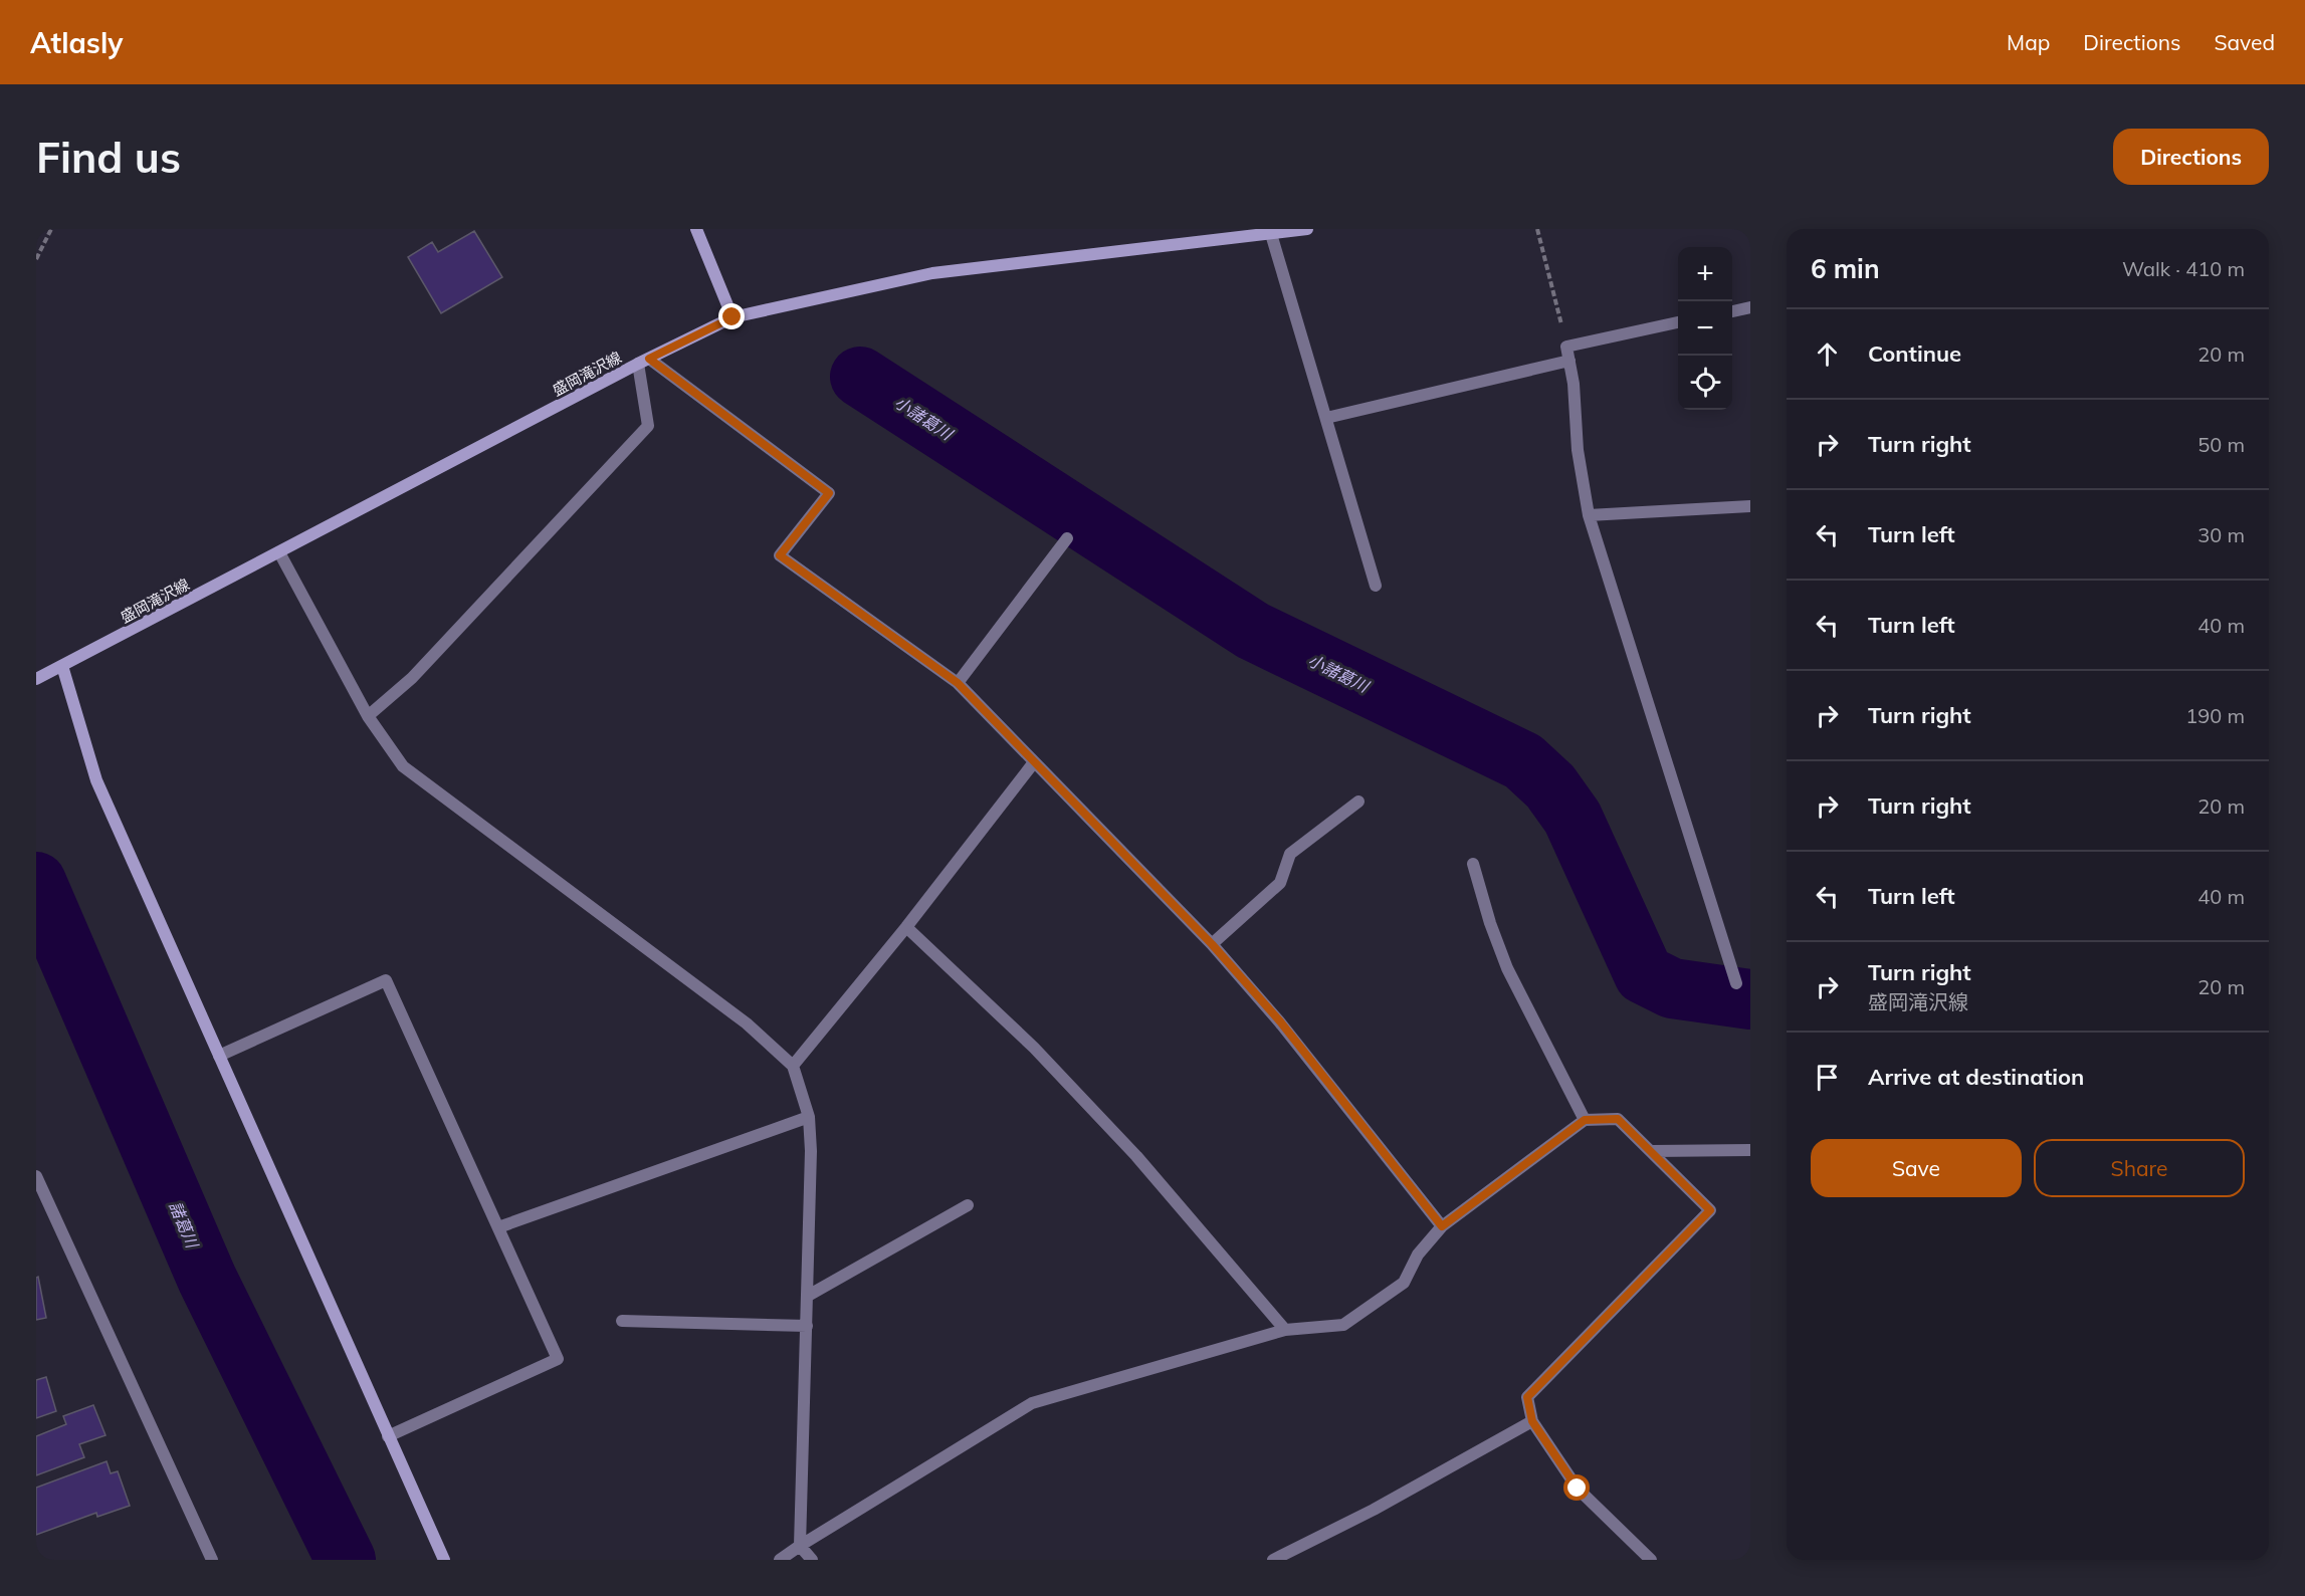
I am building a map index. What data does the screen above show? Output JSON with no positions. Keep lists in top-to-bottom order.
{
  "streets": {
    "main road": ["盛岡滝沢線"]
  },
  "water": ["小諸葛川", "諸葛川"],
  "page": {
    "header": "Atlasly",
    "nav": ["Map", "Directions", "Saved"],
    "buttons": [
      "Directions",
      ["Save", "Share"]
    ],
    "title": "Find us",
    "heading": ["6 min", "Walk · 410 m"],
    "map_buttons": ["+", "−"],
    "list": [
      ["Continue", "20 m"],
      ["Turn right", "50 m"],
      ["Turn left", "30 m"],
      ["Turn left", "40 m"],
      ["Turn right", "190 m"],
      ["Turn right", "20 m"],
      ["Turn left", "40 m"],
      ["Turn right", "盛岡滝沢線", "20 m"],
      "Arrive at destination"
    ]
  }
}
